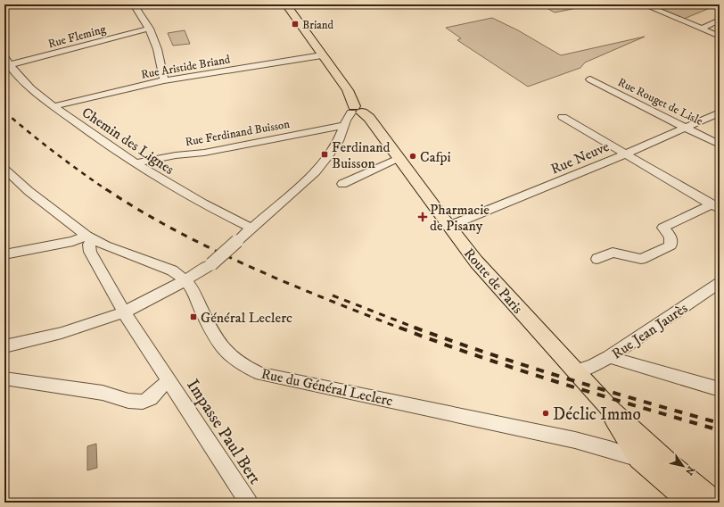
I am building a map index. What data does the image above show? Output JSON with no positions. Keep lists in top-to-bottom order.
{
  "streets": {
    "main road": ["Route de Paris"],
    "street": [
      "Rue Fleming",
      "Rue Aristide Briand",
      "Rue Rouget de Lisle",
      "Rue Ferdinand Buisson",
      "Chemin des Lignes",
      "Rue Neuve",
      "Rue Jean Jaurès",
      "Rue du Général Leclerc",
      "Impasse Paul Bert"
    ]
  },
  "crossings": [
    ["Rue Fleming", "Chemin des Lignes"],
    ["Rue Aristide Briand", "Chemin des Lignes"],
    ["Rue Aristide Briand", "Route de Paris"],
    ["Rue Rouget de Lisle", "Rue Neuve"],
    ["Rue Ferdinand Buisson", "Chemin des Lignes"],
    ["Rue Neuve", "Route de Paris"],
    ["Route de Paris", "Rue Jean Jaurès"],
    ["Route de Paris", "Rue du Général Leclerc"],
    ["Rue du Général Leclerc", "Impasse Paul Bert"]
  ],
  "places": {
    "transit": ["Briand", "Ferdinand Buisson", "Général Leclerc"],
    "other": ["Cafpi", "Déclic Immo"],
    "health": ["Pharmacie de Pisany"]
  },
  "north": "bottom right"
}
